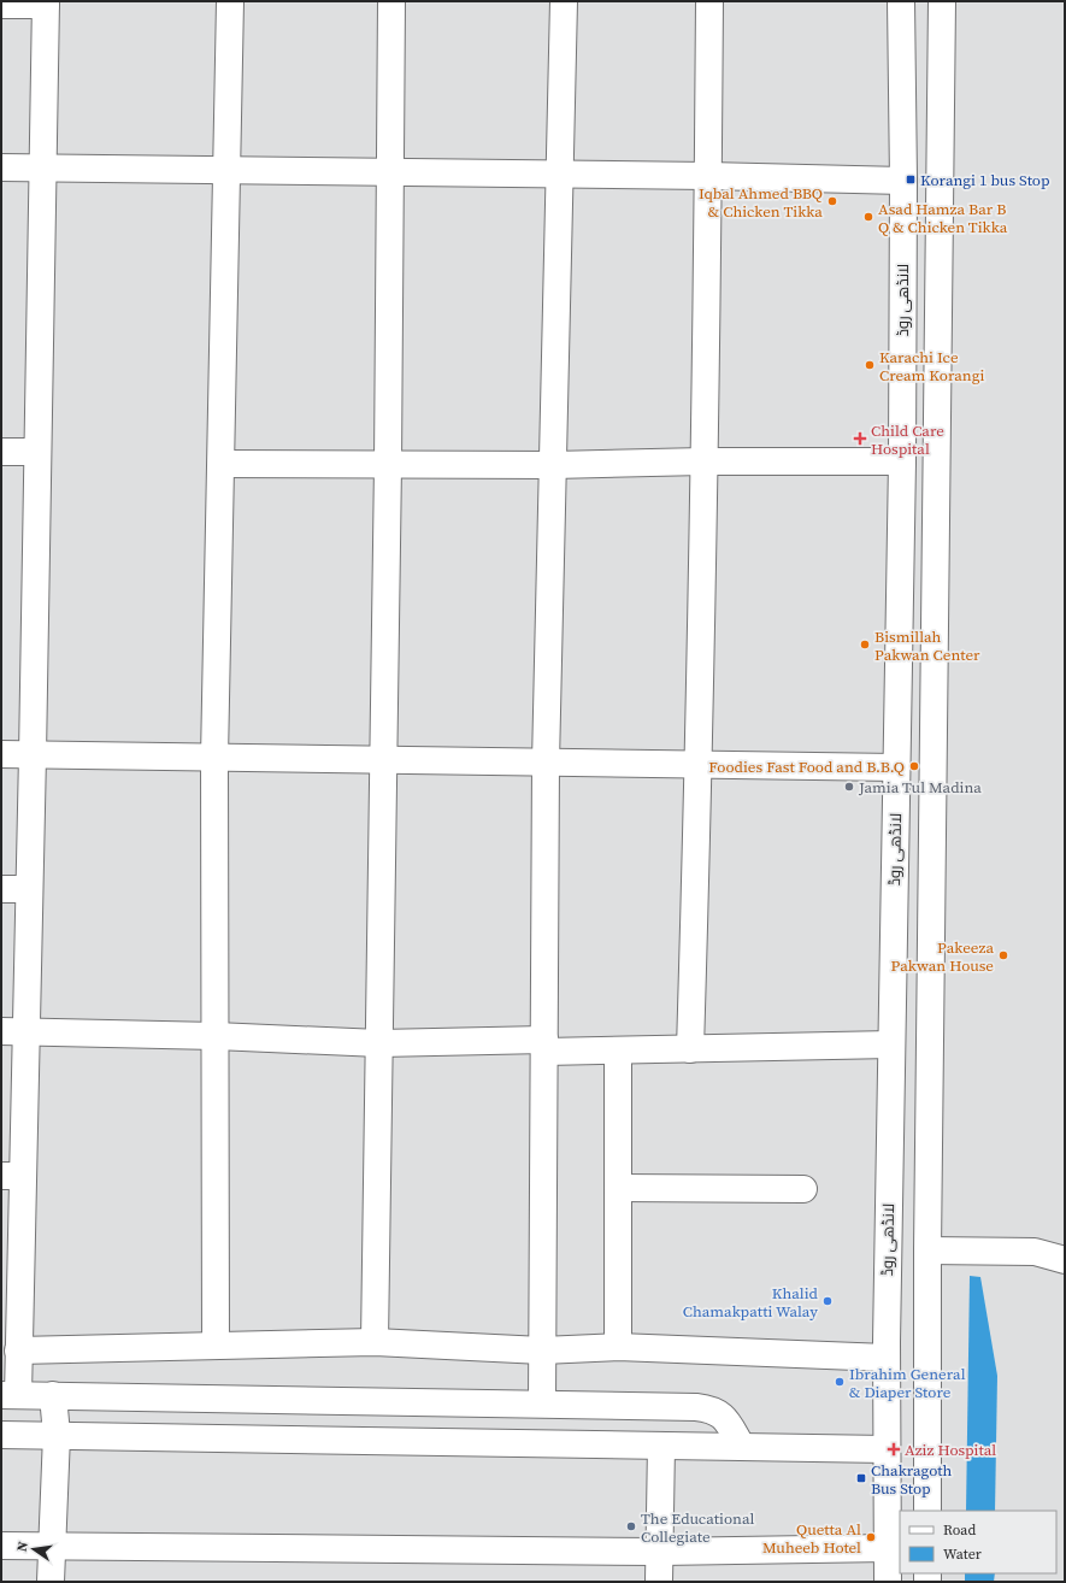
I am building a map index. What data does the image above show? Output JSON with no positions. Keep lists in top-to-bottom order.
{
  "streets": {
    "street": ["لانڈھی روڈ"]
  },
  "places": {
    "transit": ["Korangi 1 bus Stop", "Chakragoth Bus Stop"],
    "other": [
      "Iqbal Ahmed BBQ & Chicken Tikka",
      "Asad Hamza Bar B Q & Chicken Tikka",
      "Karachi Ice Cream Korangi",
      "Bismillah Pakwan Center",
      "Foodies Fast Food and B.B.Q",
      "Jamia Tul Madina",
      "Pakeeza Pakwan House",
      "Khalid Chamakpatti Walay",
      "Ibrahim General & Diaper Store",
      "The Educational Collegiate",
      "Quetta Al Muheeb Hotel"
    ],
    "health": ["Child Care Hospital", "Aziz Hospital"]
  },
  "legend": ["Road", "Water"],
  "north": "left"
}
